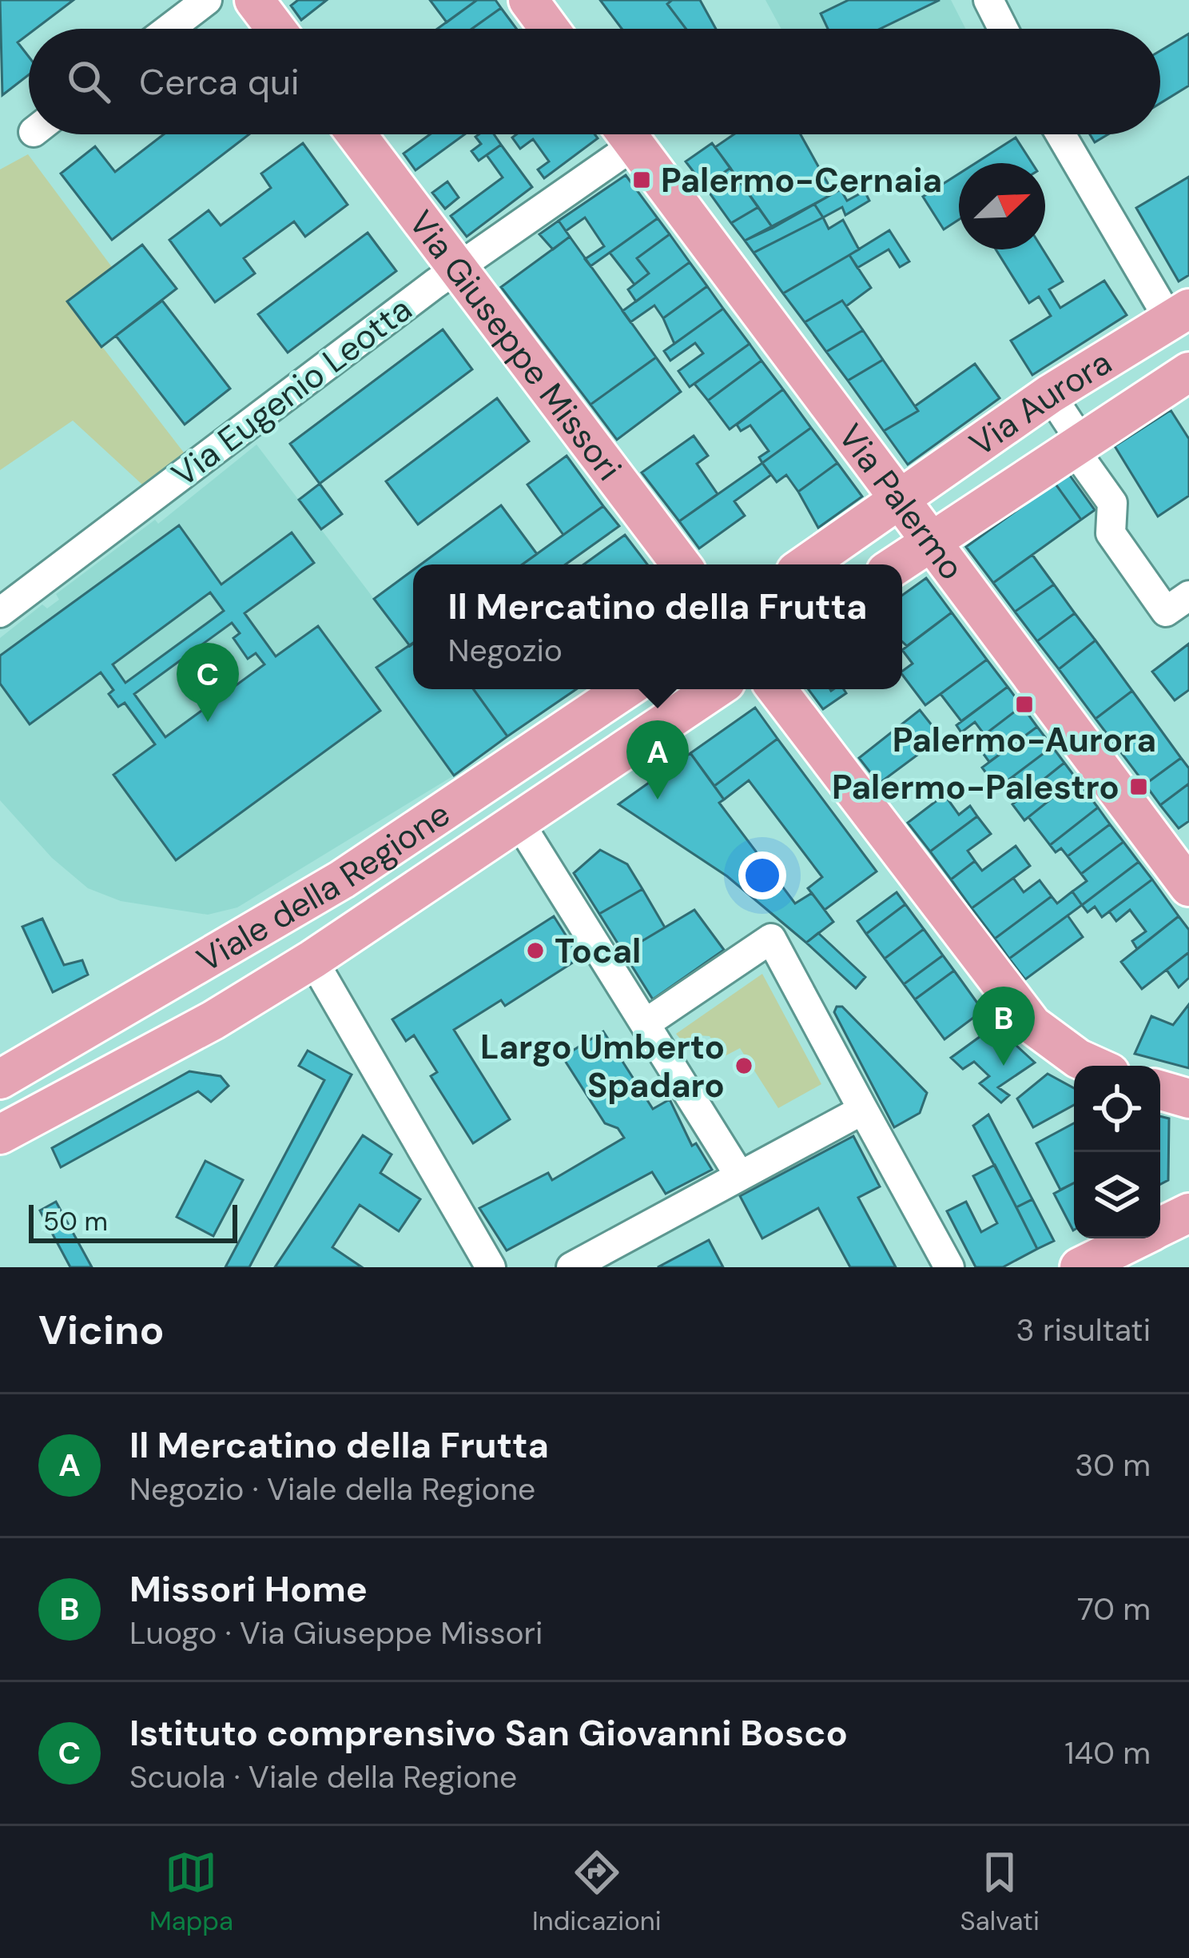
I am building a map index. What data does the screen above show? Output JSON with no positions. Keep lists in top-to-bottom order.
{
  "streets": {
    "main road": [
      "Via Giuseppe Missori",
      "Via Aurora",
      "Via Palermo",
      "Viale della Regione"
    ],
    "street": ["Via Eugenio Leotta"]
  },
  "crossings": [
    ["Via Giuseppe Missori", "Via Eugenio Leotta"],
    ["Via Aurora", "Via Palermo"]
  ],
  "places": {
    "transit": ["Palermo-Cernaia", "Palermo-Aurora", "Palermo-Palestro"],
    "other": ["Tocal", "Largo Umberto Spadaro"]
  },
  "scale_bar": "50 m",
  "north": "top right",
  "page": {
    "search": "Cerca qui",
    "popup": ["Il Mercatino della Frutta", "Negozio"],
    "pins": ["C", "A", "B"],
    "scale": "50 m",
    "heading": ["Vicino", "3 risultati"],
    "list": [
      {
        "mark": "A",
        "name": "Il Mercatino della Frutta",
        "note": "Negozio · Viale della Regione",
        "value": "30 m"
      },
      {
        "mark": "B",
        "name": "Missori Home",
        "note": "Luogo · Via Giuseppe Missori",
        "value": "70 m"
      },
      {
        "mark": "C",
        "name": "Istituto comprensivo San Giovanni Bosco",
        "note": "Scuola · Viale della Regione",
        "value": "140 m"
      }
    ],
    "nav": ["Mappa", "Indicazioni", "Salvati"]
  }
}
